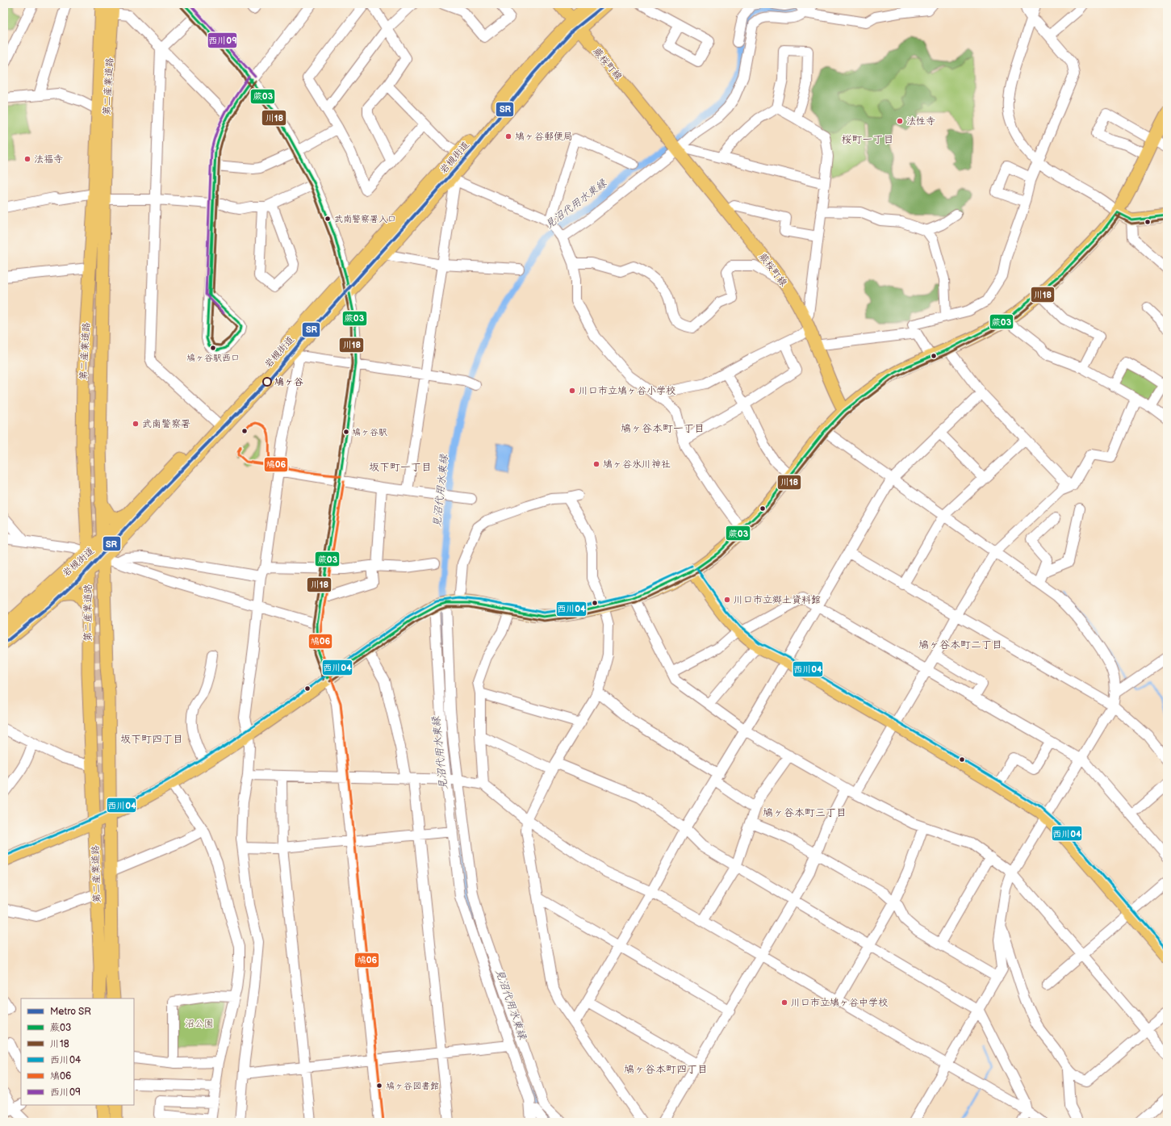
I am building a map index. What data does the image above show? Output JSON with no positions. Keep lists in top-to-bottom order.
{
  "streets": {
    "highway": ["岩槻街道"],
    "main road": ["蕨桜町線", "第二産業道路"]
  },
  "crossings": [
    ["蕨桜町線", "岩槻街道"],
    ["第二産業道路", "岩槻街道"]
  ],
  "districts": [
    "桜町一丁目",
    "鳩ヶ谷本町一丁目",
    "坂下町一丁目",
    "鳩ヶ谷本町二丁目",
    "坂下町四丁目",
    "鳩ヶ谷本町三丁目",
    "鳩ヶ谷本町四丁目"
  ],
  "water": ["見沼代用水東縁"],
  "parks": ["沼公園"],
  "places": [
    "法性寺",
    "鳩ヶ谷郵便局",
    "法福寺",
    "武南警察署入口",
    "鳩ヶ谷駅西口",
    "鳩ヶ谷",
    "川口市立鳩ヶ谷小学校",
    "武南警察署",
    "鳩ヶ谷駅",
    "鳩ヶ谷氷川神社",
    "川口市立郷土資料館",
    "川口市立鳩ヶ谷中学校",
    "鳩ヶ谷図書館"
  ],
  "lines": [
    "metro line SR",
    "transit line 蕨03",
    "transit line 西川09",
    "transit line 川18",
    "transit line 鳩06",
    "transit line 西川04"
  ],
  "legend": [
    "Metro SR",
    "蕨03",
    "川18",
    "西川04",
    "鳩06",
    "西川09"
  ]
}
